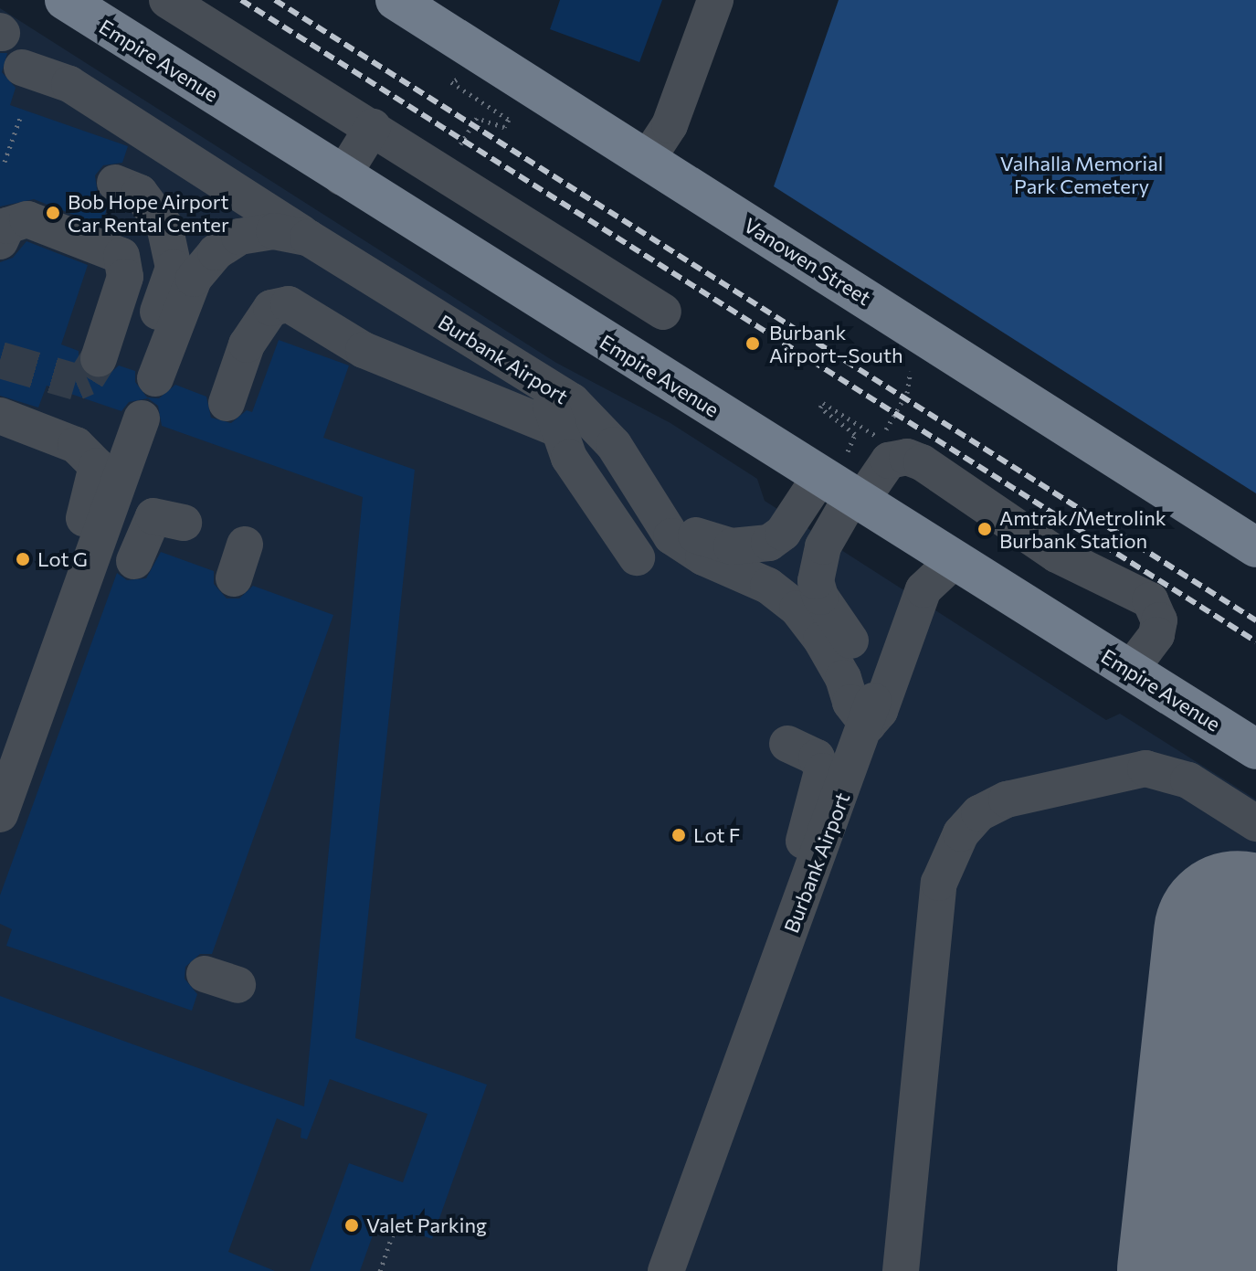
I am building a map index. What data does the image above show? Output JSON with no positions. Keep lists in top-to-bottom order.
{
  "streets": {
    "main road": ["Empire Avenue", "Vanowen Street"],
    "lane": ["Burbank Airport"]
  },
  "parks": ["Valhalla Memorial Park Cemetery"],
  "places": [
    "Bob Hope Airport Car Rental Center",
    "Burbank Airport–South",
    "Amtrak/Metrolink Burbank Station",
    "Lot G",
    "Lot F",
    "Valet Parking"
  ]
}
